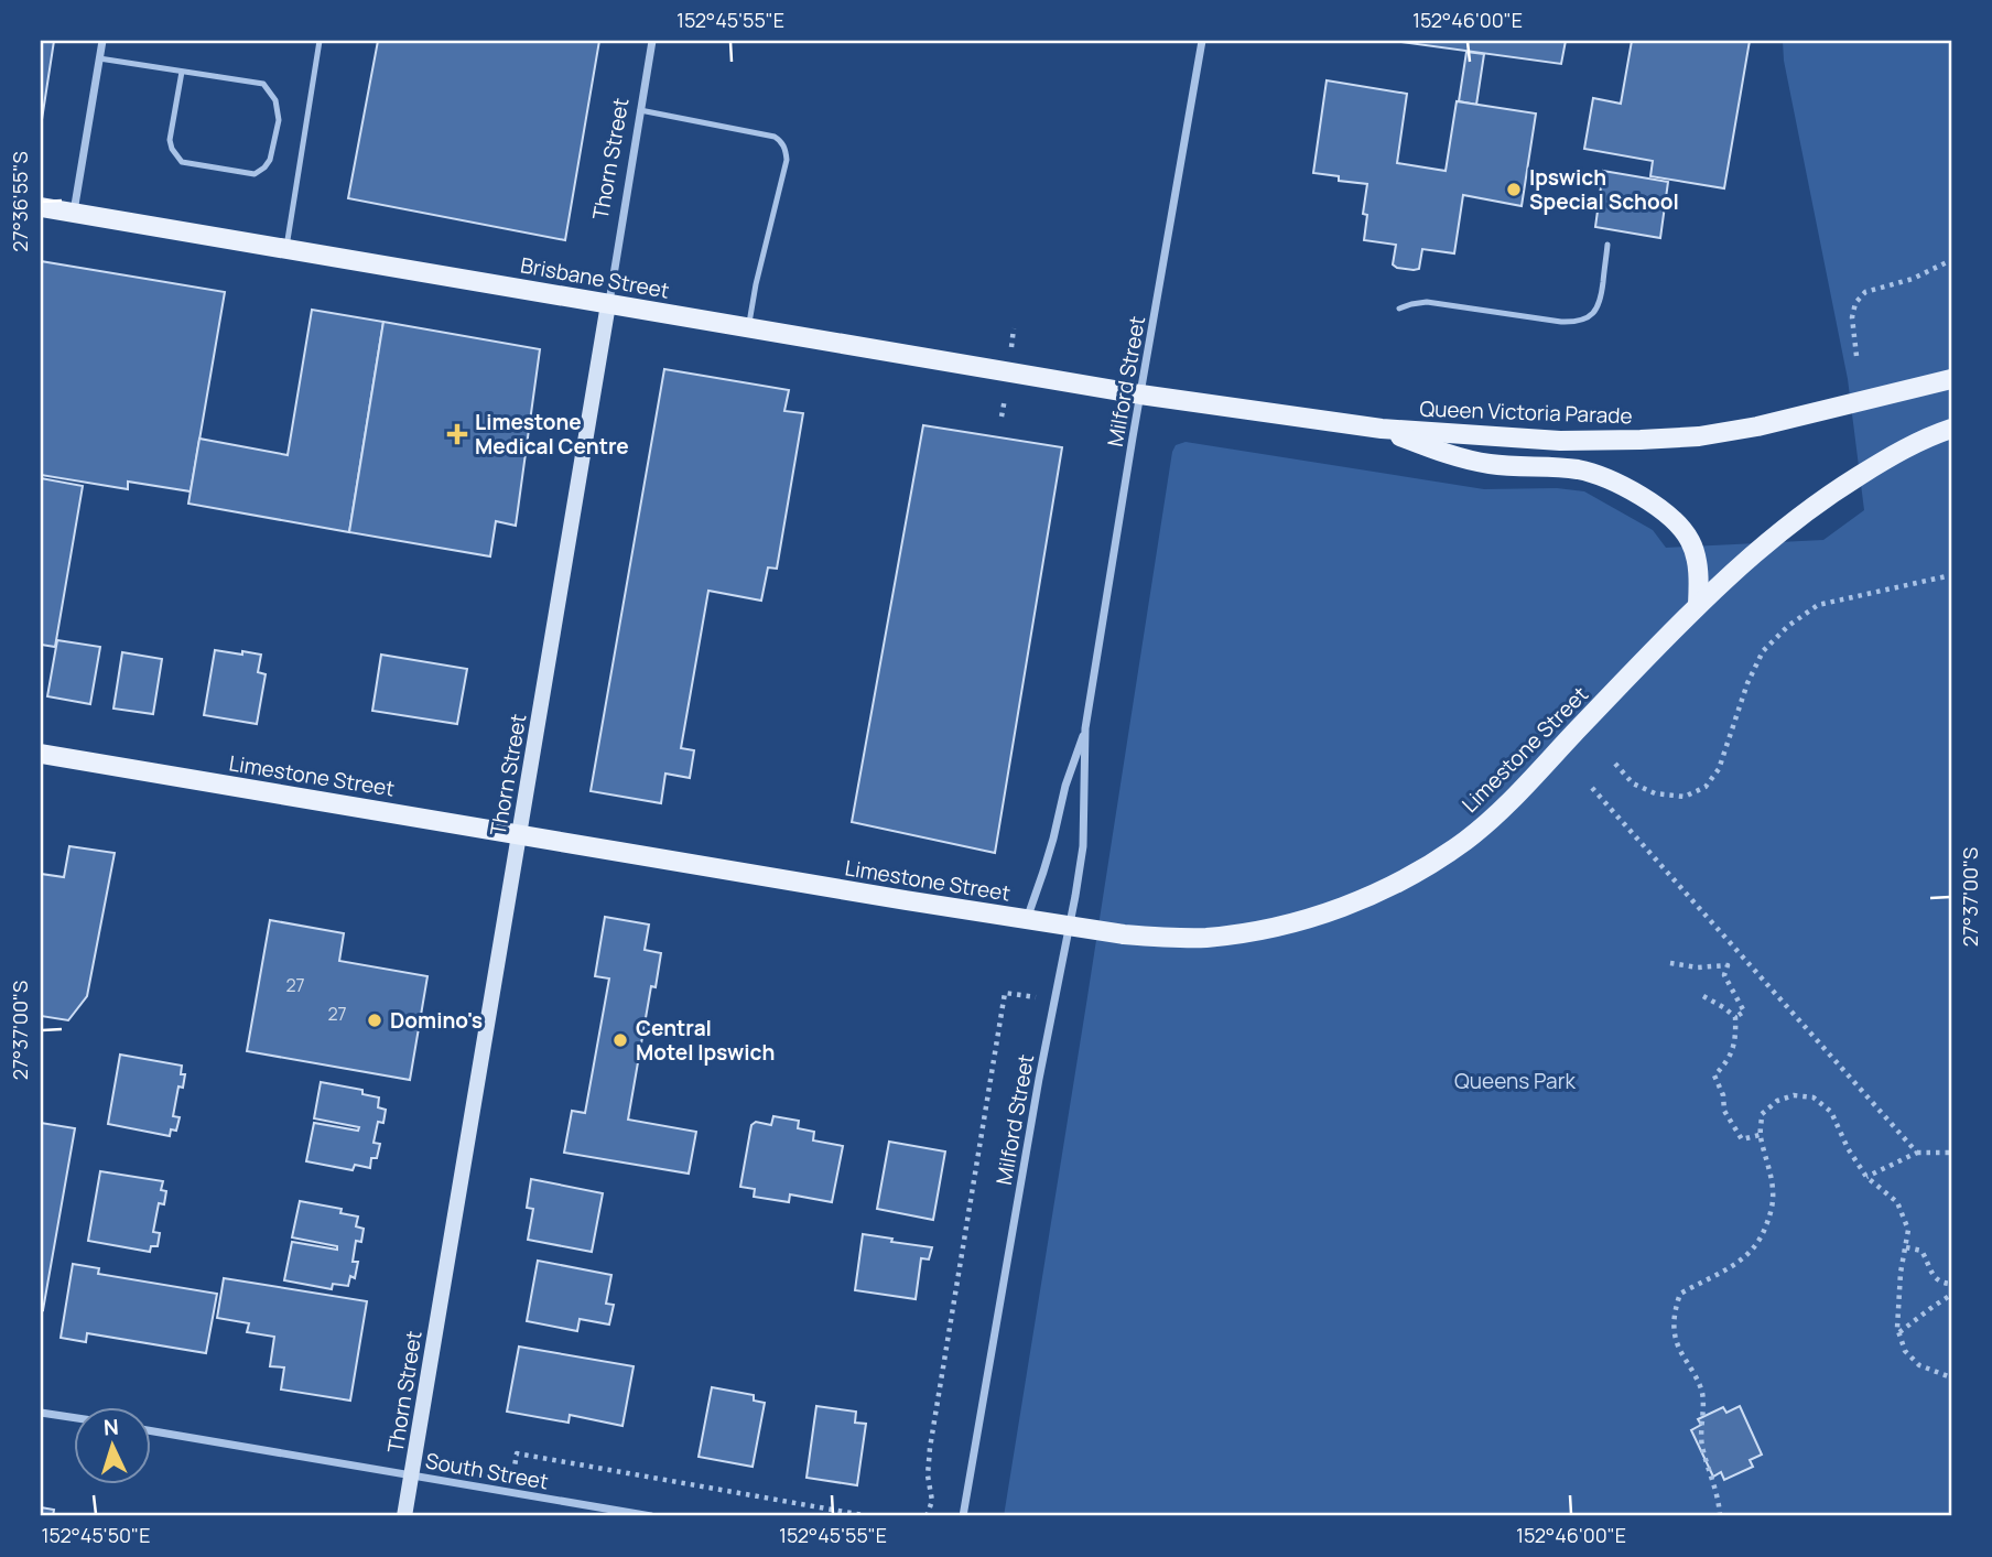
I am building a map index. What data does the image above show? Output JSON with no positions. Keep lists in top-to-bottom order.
{
  "streets": {
    "main road": [
      "Thorn Street",
      "Brisbane Street",
      "Queen Victoria Parade",
      "Limestone Street"
    ],
    "street": ["Milford Street", "South Street"]
  },
  "crossings": [
    ["Thorn Street", "Brisbane Street"],
    ["Thorn Street", "Limestone Street"],
    ["Thorn Street", "South Street"],
    ["Brisbane Street", "Milford Street"],
    ["Brisbane Street", "Queen Victoria Parade"],
    ["Milford Street", "Queen Victoria Parade"],
    ["Milford Street", "Limestone Street"]
  ],
  "parks": ["Queens Park"],
  "places": {
    "other": ["Ipswich Special School", "Domino's", "Central Motel Ipswich"],
    "health": ["Limestone Medical Centre"]
  },
  "house_numbers": ["27", "27"],
  "north": "top",
  "coordinates": [
    "152°45'55\"E",
    "152°46'00\"E",
    "27°36'55\"S",
    "27°37'00\"S",
    "152°45'50\"E"
  ]
}
